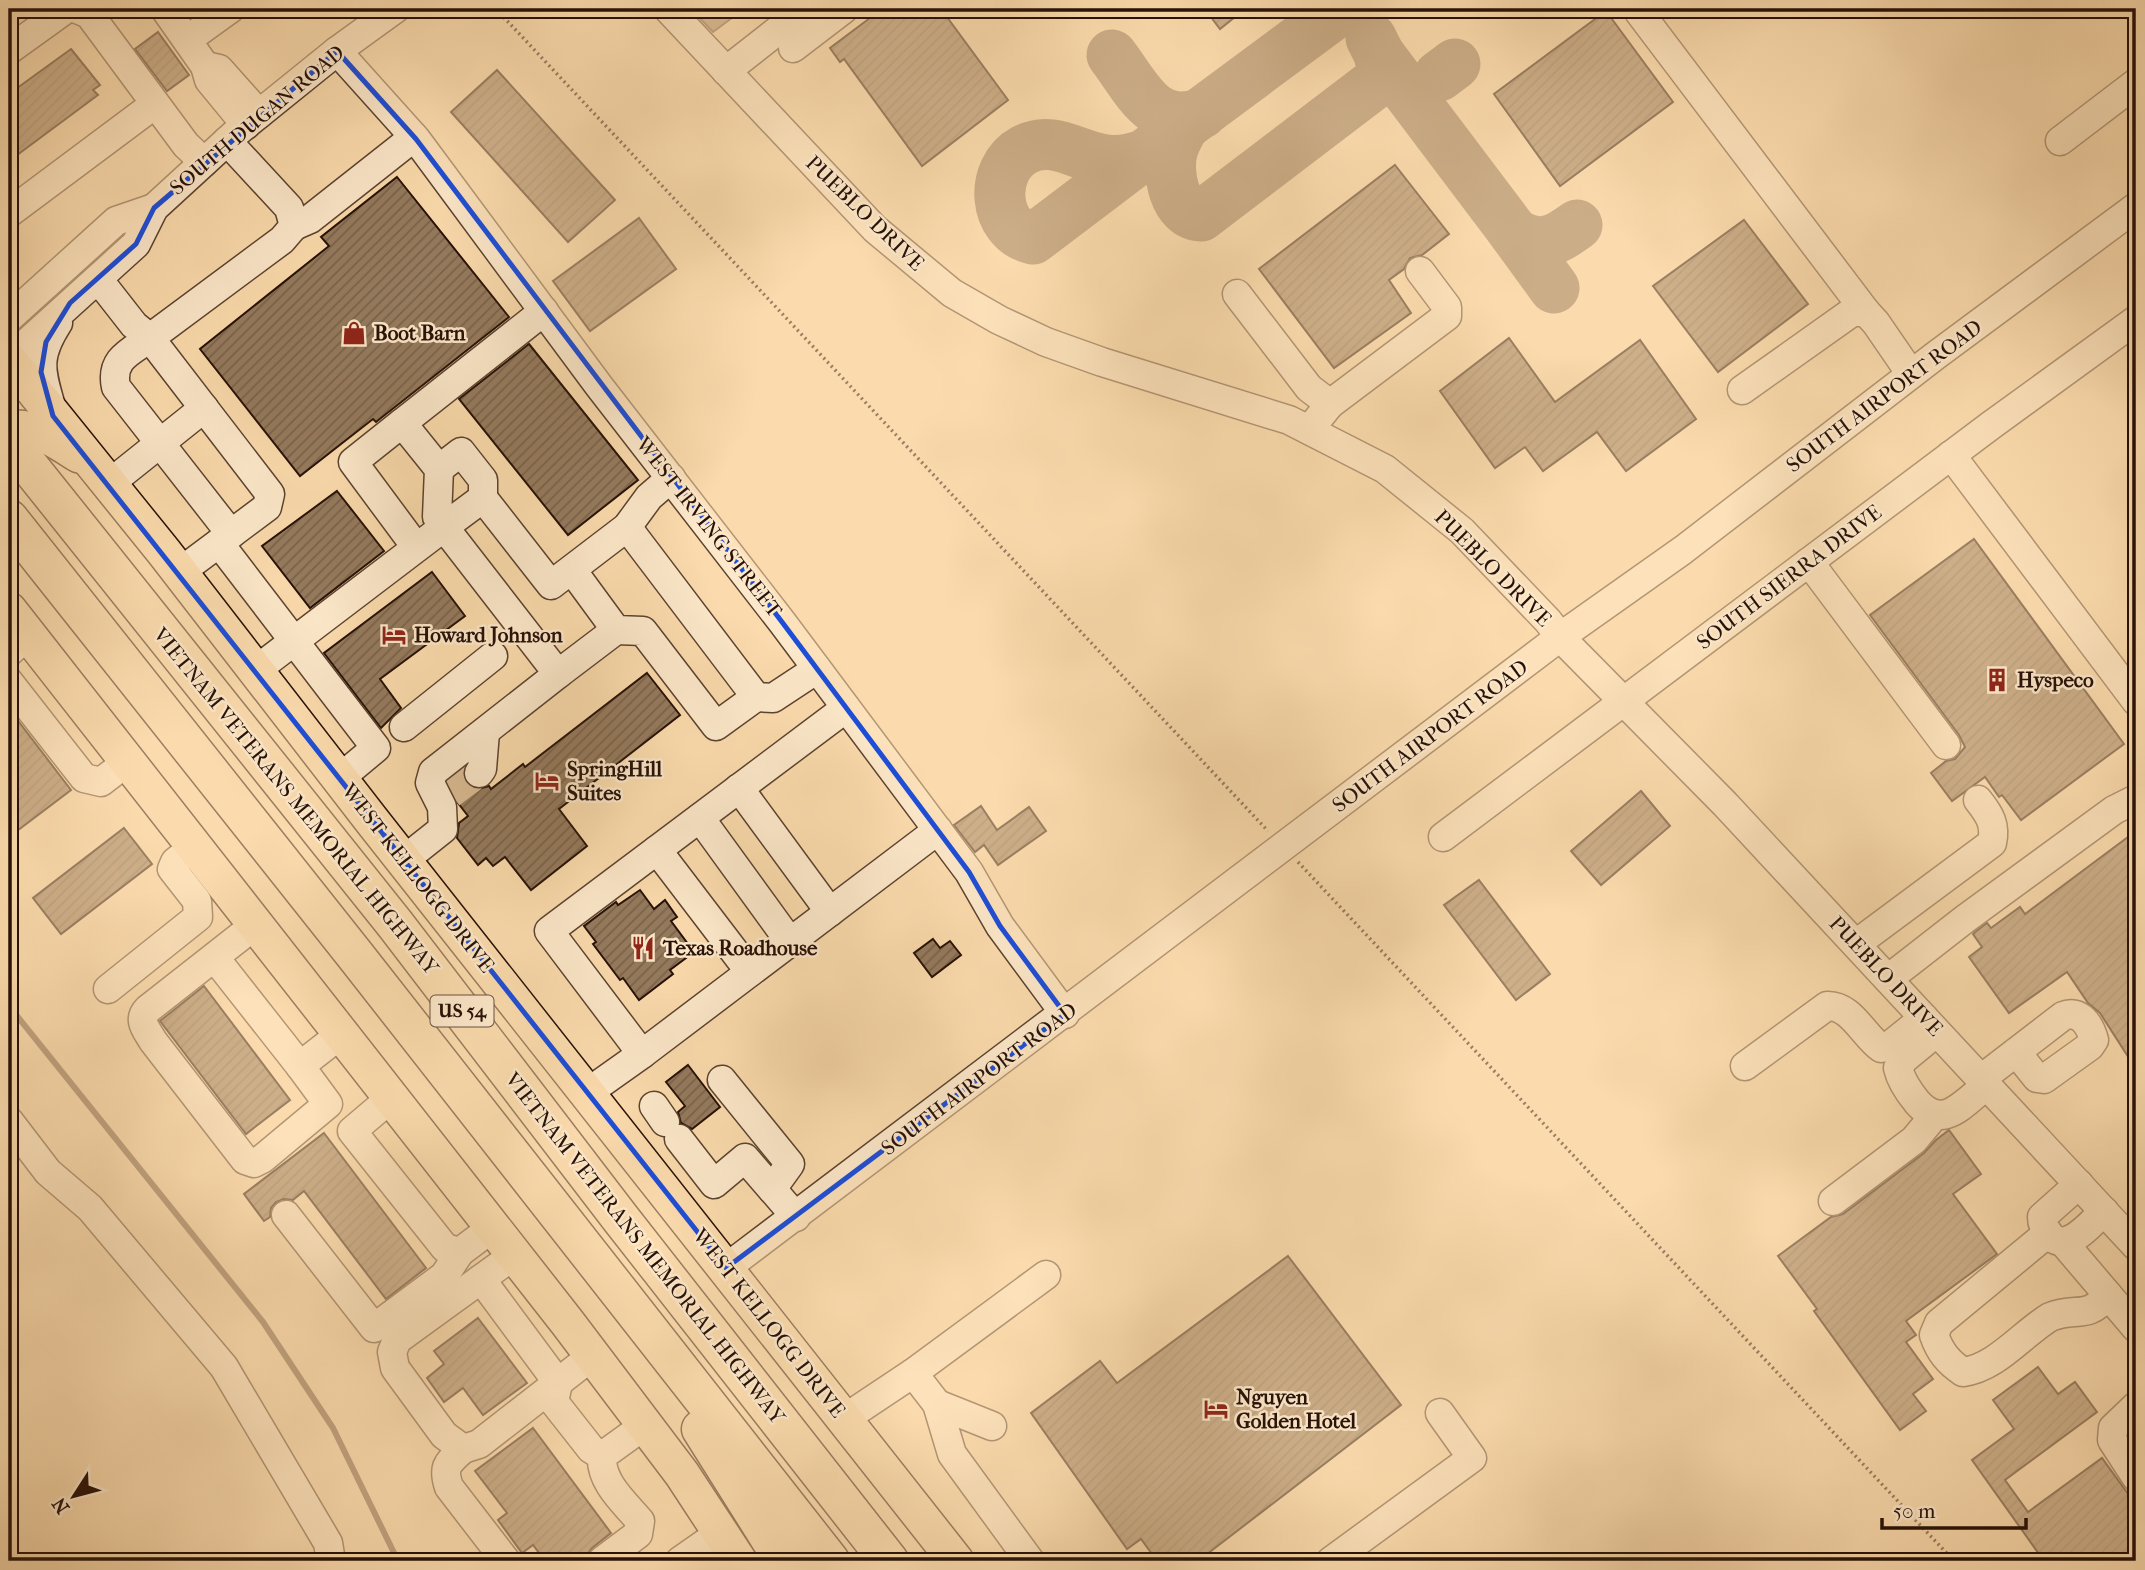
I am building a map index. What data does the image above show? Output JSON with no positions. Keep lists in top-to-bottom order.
{
  "streets": {
    "highway": ["VIETNAM VETERANS MEMORIAL HIGHWAY", "US 54"],
    "main road": ["WEST KELLOGG DRIVE"],
    "street": [
      "SOUTH DUGAN ROAD",
      "PUEBLO DRIVE",
      "SOUTH AIRPORT ROAD",
      "WEST IRVING STREET",
      "SOUTH SIERRA DRIVE"
    ]
  },
  "crossings": [
    ["SOUTH DUGAN ROAD", "WEST IRVING STREET"],
    ["SOUTH DUGAN ROAD", "WEST KELLOGG DRIVE"],
    ["PUEBLO DRIVE", "SOUTH AIRPORT ROAD"],
    ["PUEBLO DRIVE", "SOUTH SIERRA DRIVE"],
    ["SOUTH AIRPORT ROAD", "WEST IRVING STREET"],
    ["SOUTH AIRPORT ROAD", "WEST KELLOGG DRIVE"]
  ],
  "places": {
    "shop": ["Boot Barn"],
    "hotel": ["Howard Johnson", "SpringHill Suites", "Nguyen Golden Hotel"],
    "building": ["Hyspeco"],
    "restaurant": ["Texas Roadhouse"]
  },
  "scale_bar": "50 m",
  "north": "bottom left"
}
